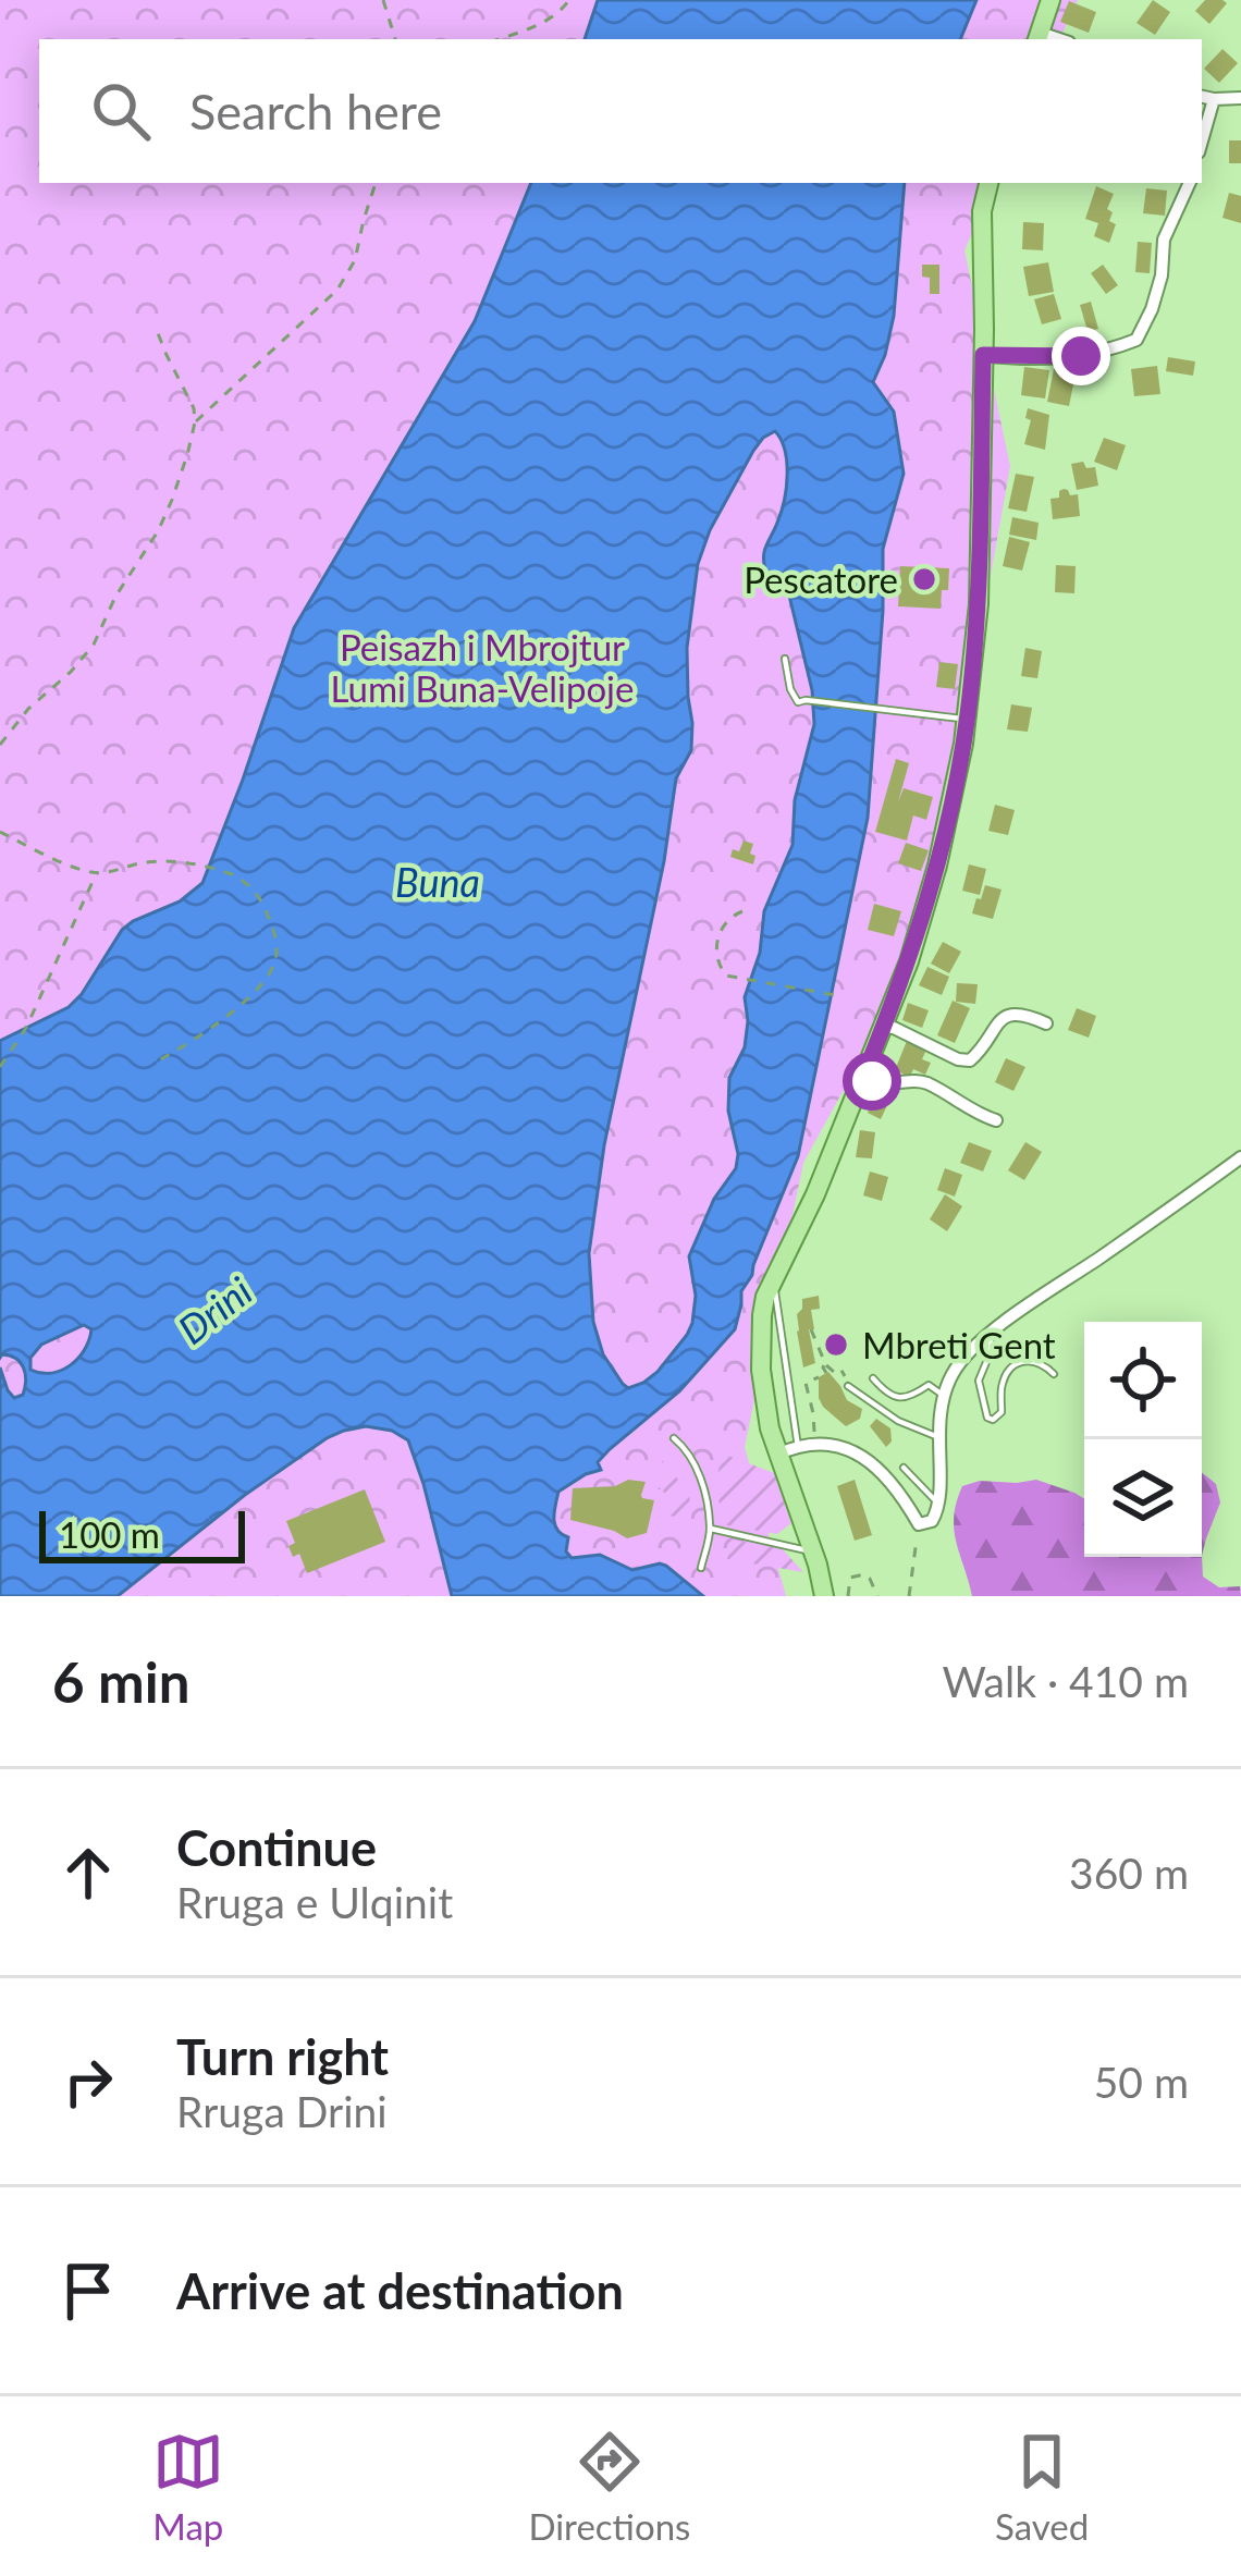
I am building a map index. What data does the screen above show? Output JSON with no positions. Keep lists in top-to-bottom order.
{
  "water": ["Buna", "Drini"],
  "parks": ["Peisazh i Mbrojtur Lumi Buna-Velipoje"],
  "places": ["Pescatore", "Mbreti Gent"],
  "scale_bar": "100 m",
  "page": {
    "search": "Search here",
    "scale": "100 m",
    "heading": ["6 min", "Walk · 410 m"],
    "list": [
      ["Continue", "Rruga e Ulqinit", "360 m"],
      ["Turn right", "Rruga Drini", "50 m"],
      "Arrive at destination"
    ],
    "nav": ["Map", "Directions", "Saved"]
  }
}
